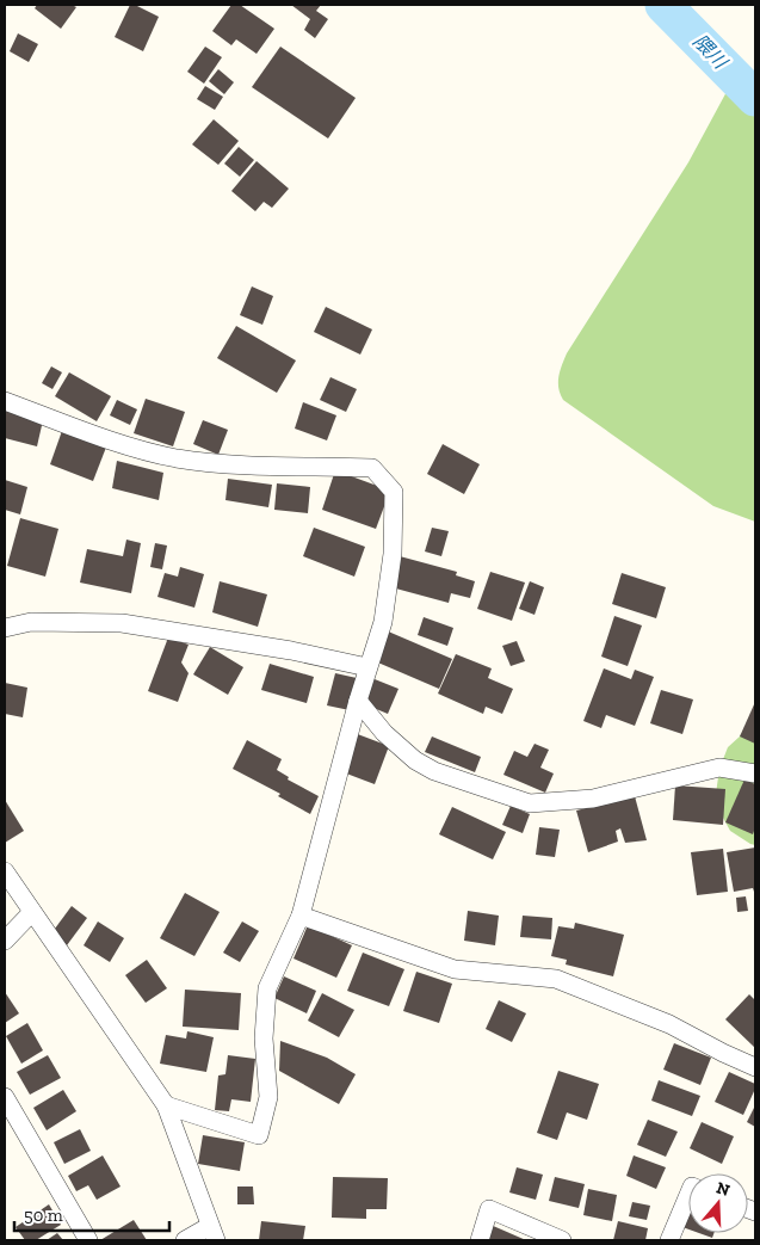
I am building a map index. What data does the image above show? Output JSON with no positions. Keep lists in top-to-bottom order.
{
  "water": ["隈川"],
  "scale_bar": "50 m",
  "north": "top"
}
